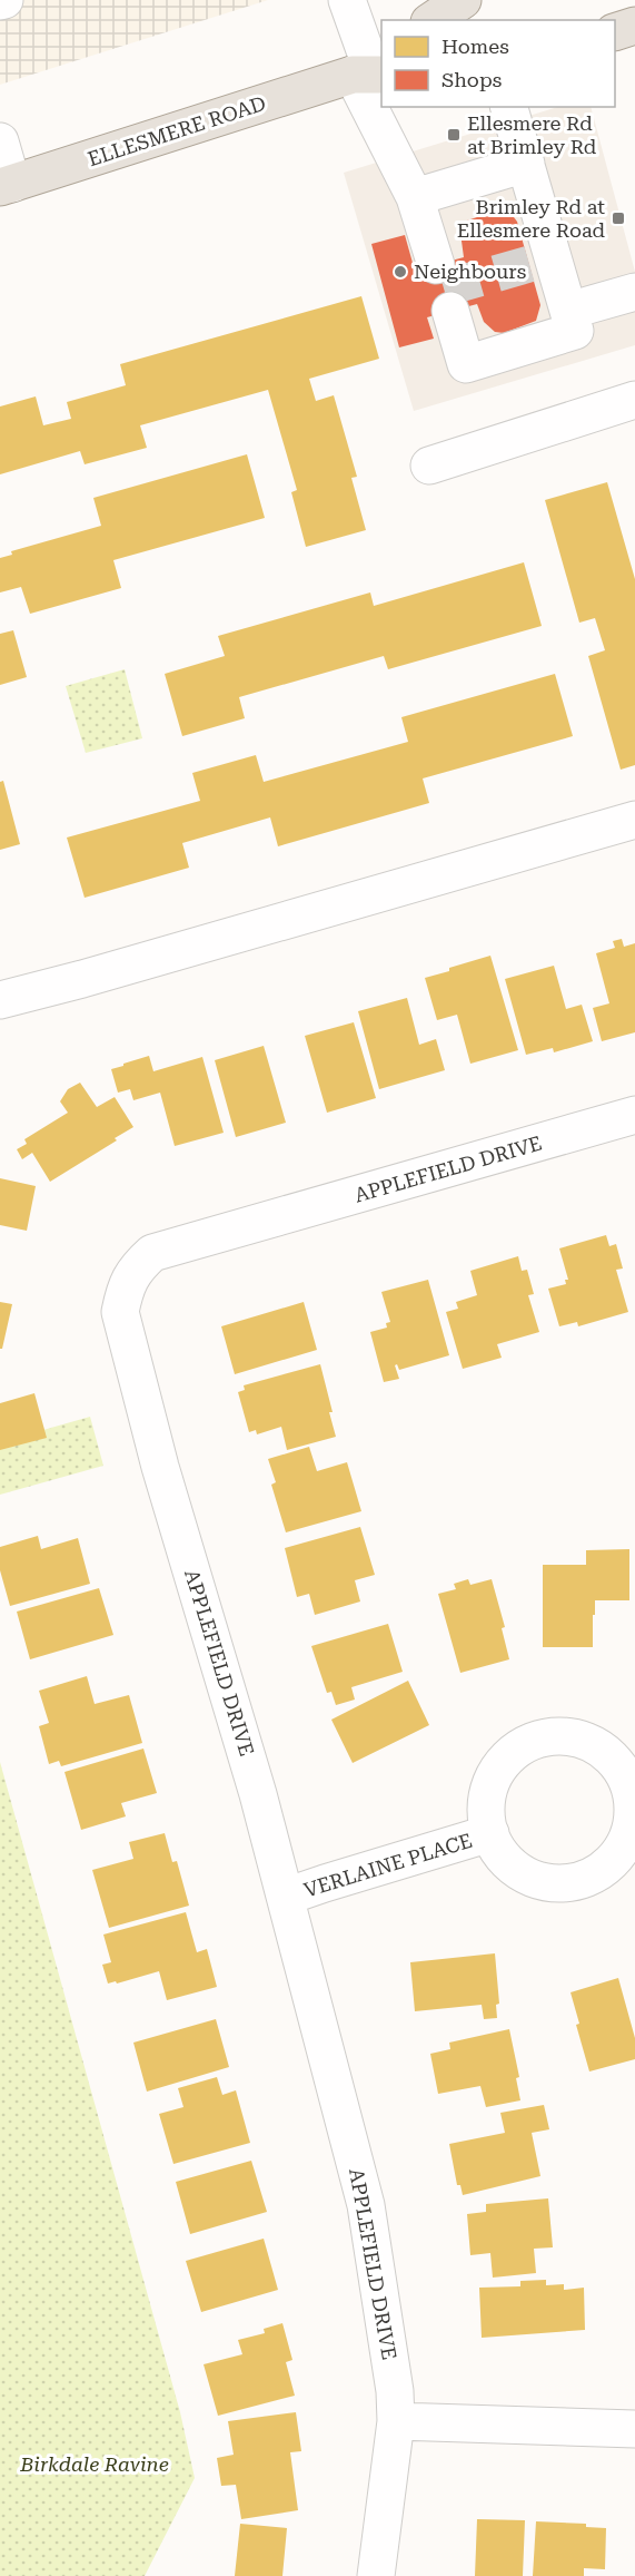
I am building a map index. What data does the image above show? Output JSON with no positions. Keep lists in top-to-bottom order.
{
  "streets": {
    "main road": ["ELLESMERE ROAD"],
    "street": ["APPLEFIELD DRIVE", "VERLAINE PLACE"]
  },
  "crossings": [
    ["APPLEFIELD DRIVE", "VERLAINE PLACE"]
  ],
  "parks": ["Birkdale Ravine"],
  "places": {
    "transit": ["Ellesmere Rd at Brimley Rd", "Brimley Rd at Ellesmere Road"],
    "other": ["Neighbours"]
  },
  "legend": ["Homes", "Shops"]
}
